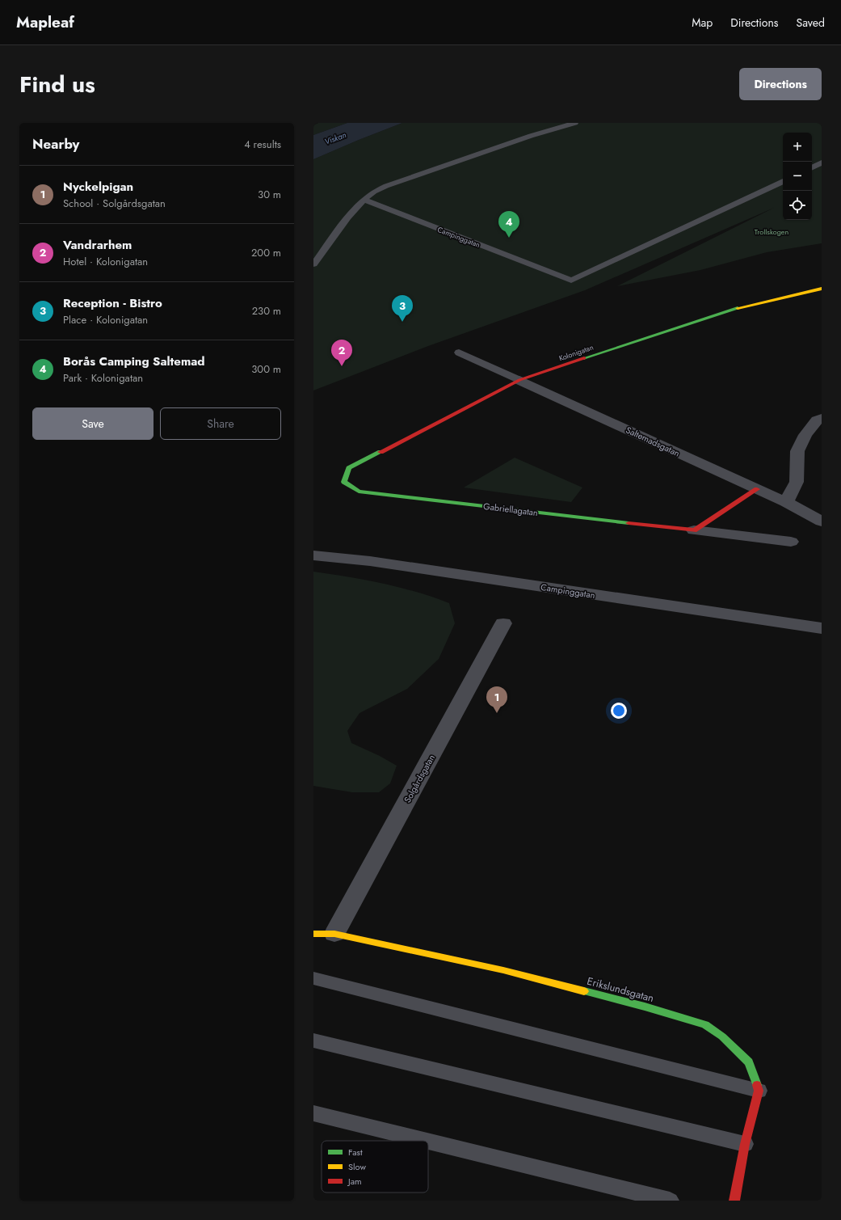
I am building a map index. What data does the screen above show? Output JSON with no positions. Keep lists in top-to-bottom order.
{
  "streets": {
    "street": [
      "Campinggatan",
      "Kolonigatan",
      "Saltemadsgatan",
      "Gabriellagatan",
      "Solgårdsgatan",
      "Erikslundsgatan"
    ]
  },
  "crossings": [
    ["Kolonigatan", "Saltemadsgatan"],
    ["Kolonigatan", "Gabriellagatan"],
    ["Solgårdsgatan", "Erikslundsgatan"]
  ],
  "water": ["Viskan"],
  "parks": ["Trollskogen"],
  "legend": ["Fast", "Slow", "Jam"],
  "page": {
    "header": "Mapleaf",
    "nav": ["Map", "Directions", "Saved"],
    "title": "Find us",
    "buttons": [
      "Directions",
      ["Save", "Share"]
    ],
    "heading": ["Nearby", "4 results"],
    "map_buttons": ["+", "−"],
    "list": [
      {
        "mark": "1",
        "name": "Nyckelpigan",
        "note": "School · Solgårdsgatan",
        "value": "30 m"
      },
      {
        "mark": "2",
        "name": "Vandrarhem",
        "note": "Hotel · Kolonigatan",
        "value": "200 m"
      },
      {
        "mark": "3",
        "name": "Reception - Bistro",
        "note": "Place · Kolonigatan",
        "value": "230 m"
      },
      {
        "mark": "4",
        "name": "Borås Camping Saltemad",
        "note": "Park · Kolonigatan",
        "value": "300 m"
      }
    ],
    "pins": [
      "4",
      "3",
      "2",
      "1"
    ]
  }
}
